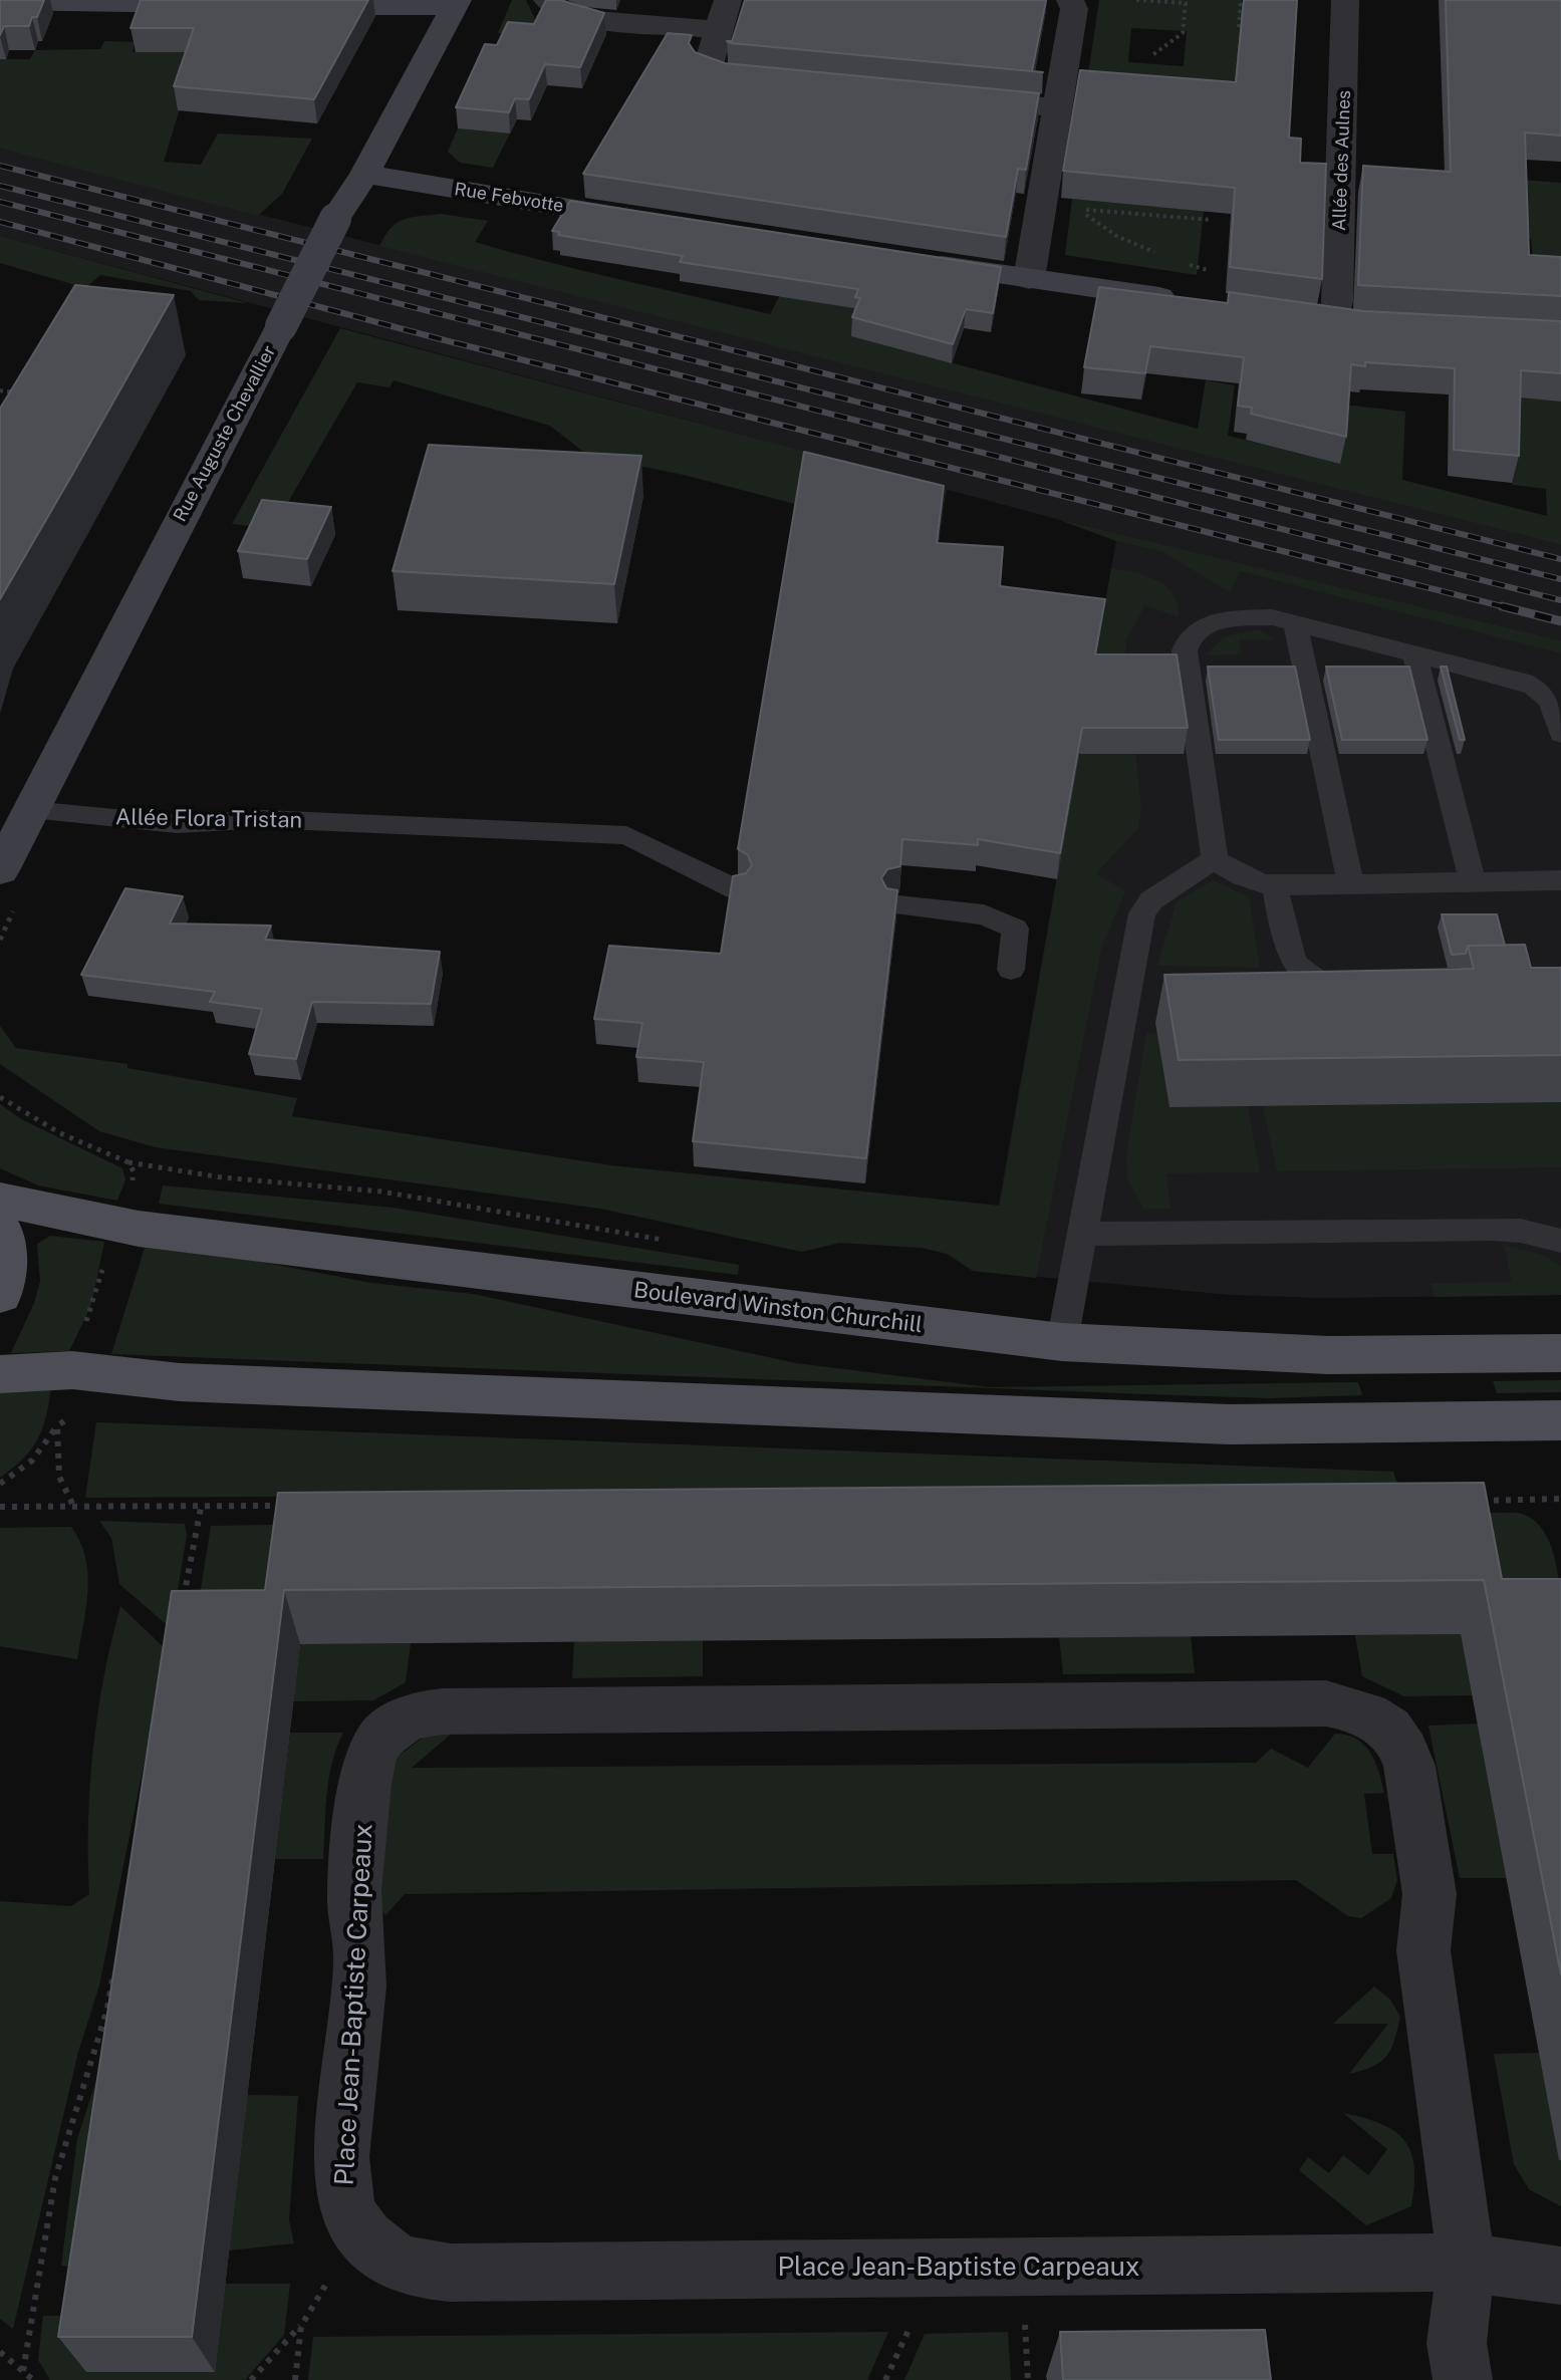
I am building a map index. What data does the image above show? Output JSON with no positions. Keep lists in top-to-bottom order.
{
  "streets": {
    "main road": ["Boulevard Winston Churchill"],
    "street": [
      "Allée des Aulnes",
      "Rue Febvotte",
      "Rue Auguste Chevallier",
      "Place Jean-Baptiste Carpeaux"
    ],
    "lane": ["Allée Flora Tristan"]
  },
  "crossings": [
    ["Rue Febvotte", "Rue Auguste Chevallier"],
    ["Rue Auguste Chevallier", "Allée Flora Tristan"]
  ]
}
